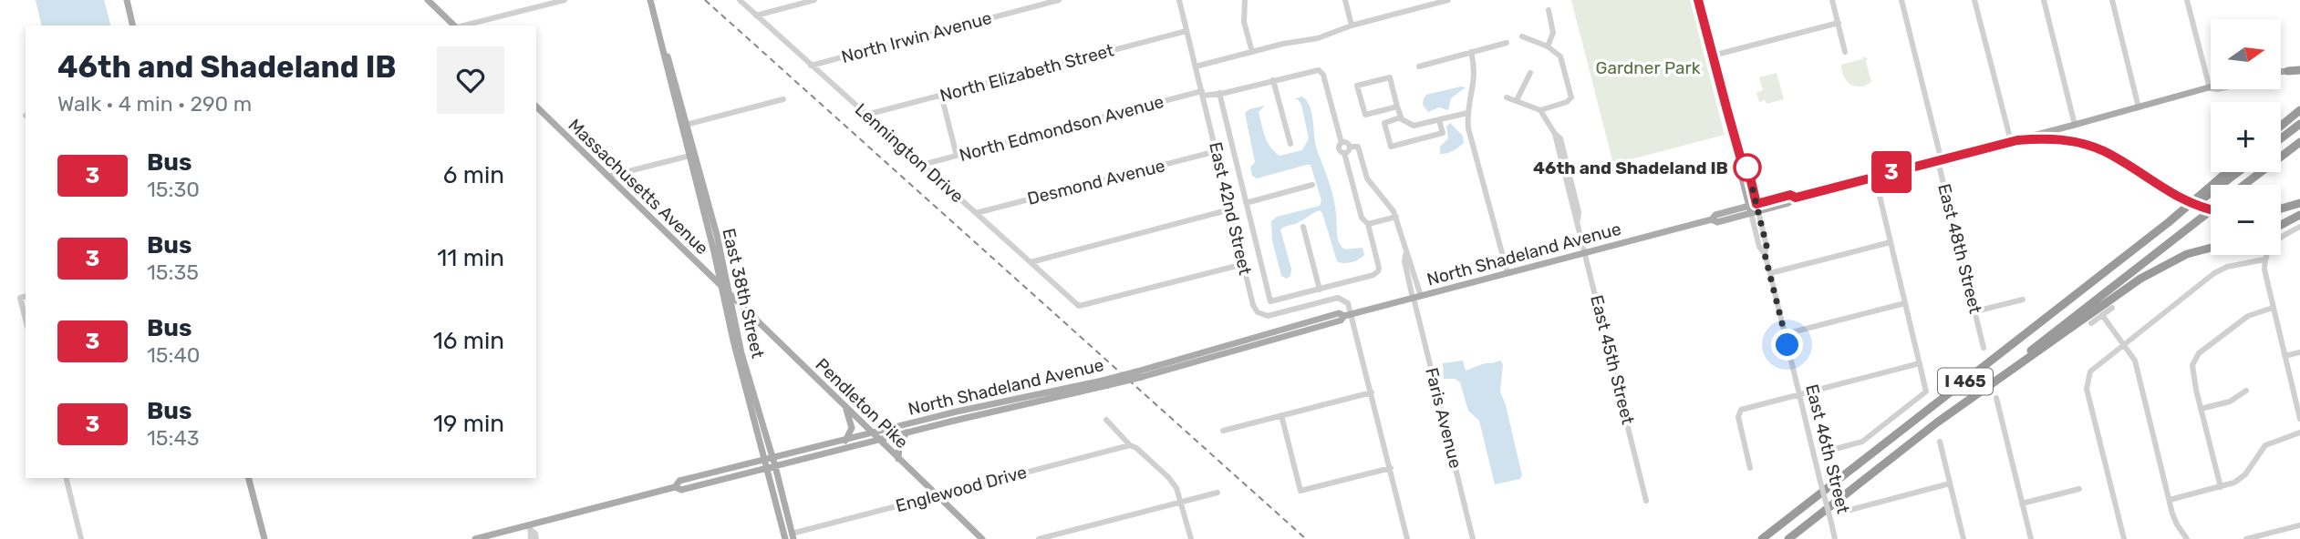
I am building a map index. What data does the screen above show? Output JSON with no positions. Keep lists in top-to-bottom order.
{
  "streets": {
    "highway": ["I 465"],
    "main road": [
      "Massachusetts Avenue",
      "North Shadeland Avenue",
      "East 38th Street",
      "Pendleton Pike",
      "East 46th Street"
    ],
    "street": [
      "North Irwin Avenue",
      "North Elizabeth Street",
      "North Edmondson Avenue",
      "Lennington Drive",
      "Desmond Avenue",
      "East 42nd Street",
      "East 48th Street",
      "East 45th Street",
      "Faris Avenue",
      "Englewood Drive"
    ]
  },
  "crossings": [
    ["North Irwin Avenue", "Lennington Drive"],
    ["North Elizabeth Street", "Lennington Drive"],
    ["North Elizabeth Street", "East 42nd Street"],
    ["North Edmondson Avenue", "Lennington Drive"],
    ["North Edmondson Avenue", "East 42nd Street"],
    ["North Edmondson Avenue", "Faris Avenue"],
    ["Lennington Drive", "Desmond Avenue"],
    ["Lennington Drive", "East 42nd Street"],
    ["Desmond Avenue", "East 42nd Street"],
    ["Massachusetts Avenue", "East 38th Street"],
    ["Massachusetts Avenue", "Pendleton Pike"],
    ["East 42nd Street", "North Shadeland Avenue"],
    ["East 48th Street", "North Shadeland Avenue"],
    ["North Shadeland Avenue", "East 38th Street"],
    ["North Shadeland Avenue", "East 45th Street"],
    ["North Shadeland Avenue", "Pendleton Pike"],
    ["North Shadeland Avenue", "Faris Avenue"],
    ["North Shadeland Avenue", "East 46th Street"],
    ["East 38th Street", "Pendleton Pike"],
    ["East 38th Street", "Englewood Drive"],
    ["Pendleton Pike", "Englewood Drive"]
  ],
  "parks": ["Gardner Park"],
  "places": ["46th and Shadeland IB"],
  "lines": ["bus line 3"],
  "north": "right",
  "page": {
    "on_map": "3",
    "map_buttons": ["+", "−"],
    "heading": ["46th and Shadeland IB", "Walk · 4 min · 290 m"],
    "list": [
      {
        "mark": "3",
        "name": "Bus",
        "note": "15:30",
        "value": "6 min"
      },
      {
        "mark": "3",
        "name": "Bus",
        "note": "15:35",
        "value": "11 min"
      },
      {
        "mark": "3",
        "name": "Bus",
        "note": "15:40",
        "value": "16 min"
      },
      {
        "mark": "3",
        "name": "Bus",
        "note": "15:43",
        "value": "19 min"
      }
    ]
  }
}
